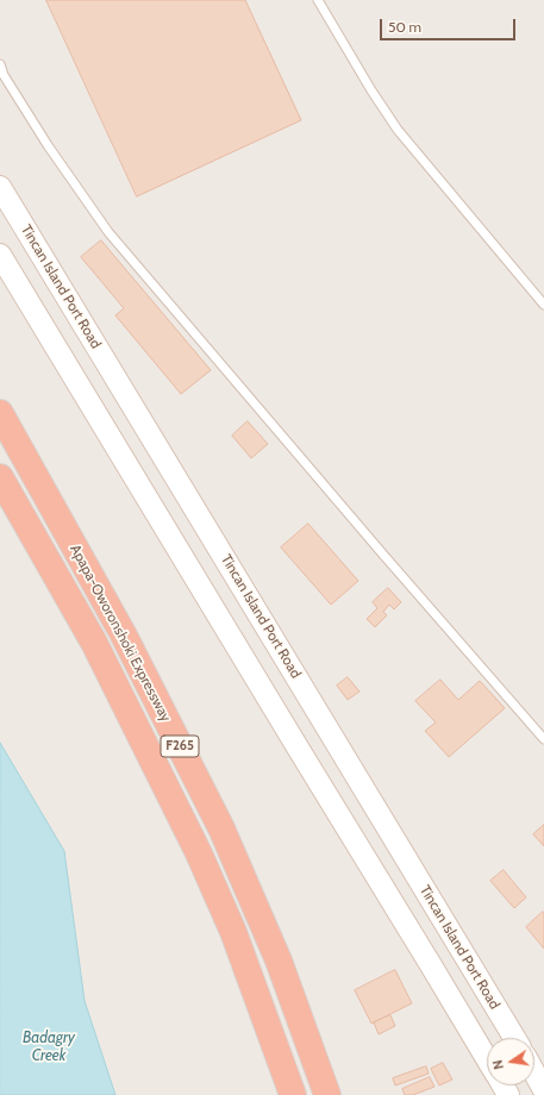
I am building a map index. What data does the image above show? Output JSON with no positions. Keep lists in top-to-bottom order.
{
  "streets": {
    "highway": ["Apapa-Oworonshoki Expressway", "F265"],
    "street": ["Tincan Island Port Road"]
  },
  "water": ["Badagry Creek"],
  "scale_bar": "50 m",
  "north": "left"
}
